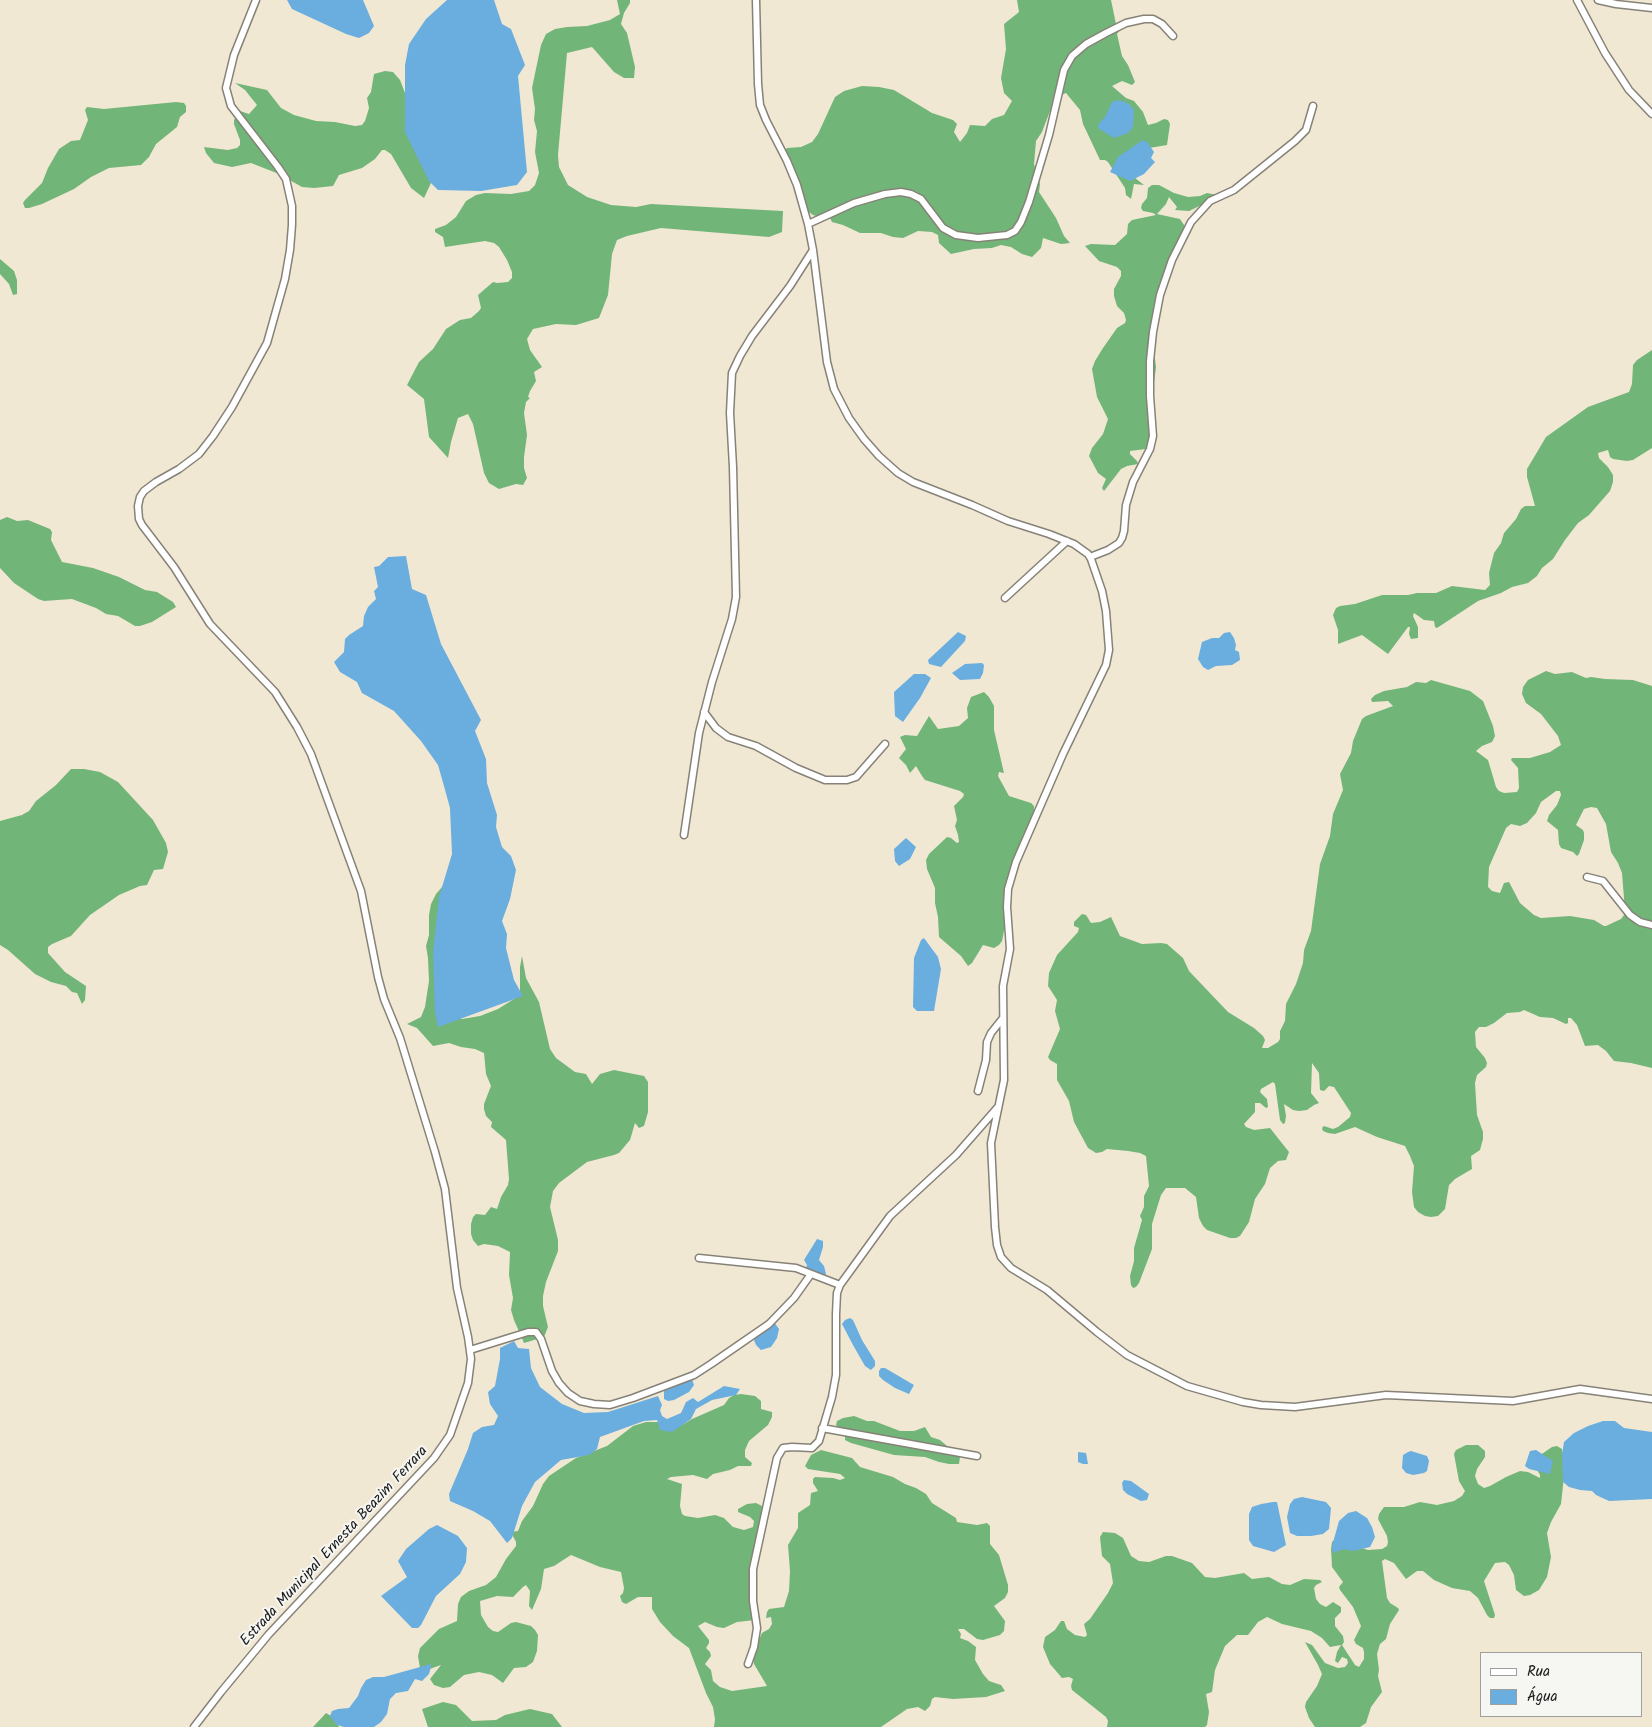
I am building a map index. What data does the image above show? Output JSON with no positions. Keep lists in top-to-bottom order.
{
  "streets": {
    "street": ["Estrada Municipal Ernesta Beazim Ferrara"]
  },
  "legend": ["Rua", "Água"]
}
